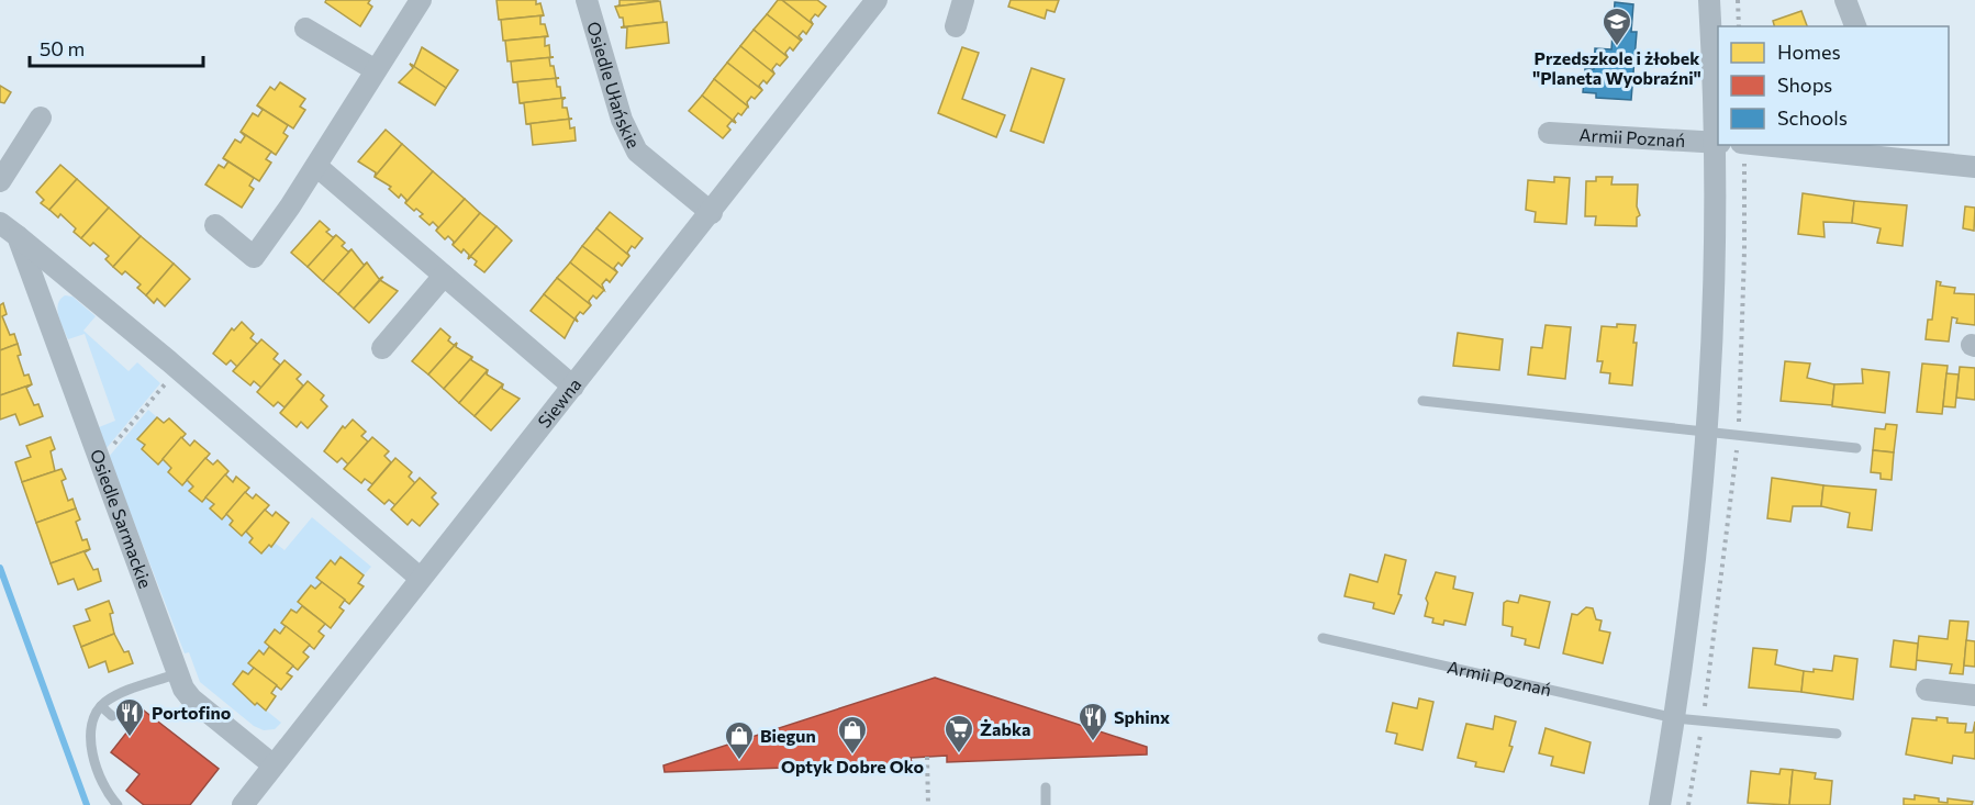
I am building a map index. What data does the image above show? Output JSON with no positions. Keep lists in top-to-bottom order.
{
  "streets": {
    "street": [
      "Osiedle Ułańskie",
      "Armii Poznań",
      "Siewna",
      "Osiedle Sarmackie"
    ]
  },
  "crossings": [
    ["Osiedle Ułańskie", "Siewna"],
    ["Siewna", "Osiedle Sarmackie"]
  ],
  "places": {
    "school or university": ["Przedszkole i żłobek \"Planeta Wyobraźni\""],
    "restaurant": ["Portofino", "Sphinx"],
    "supermarket": ["Żabka"],
    "shop": ["Optyk Dobre Oko", "Biegun"]
  },
  "legend": ["Homes", "Shops", "Schools"],
  "scale_bar": "50 m"
}
